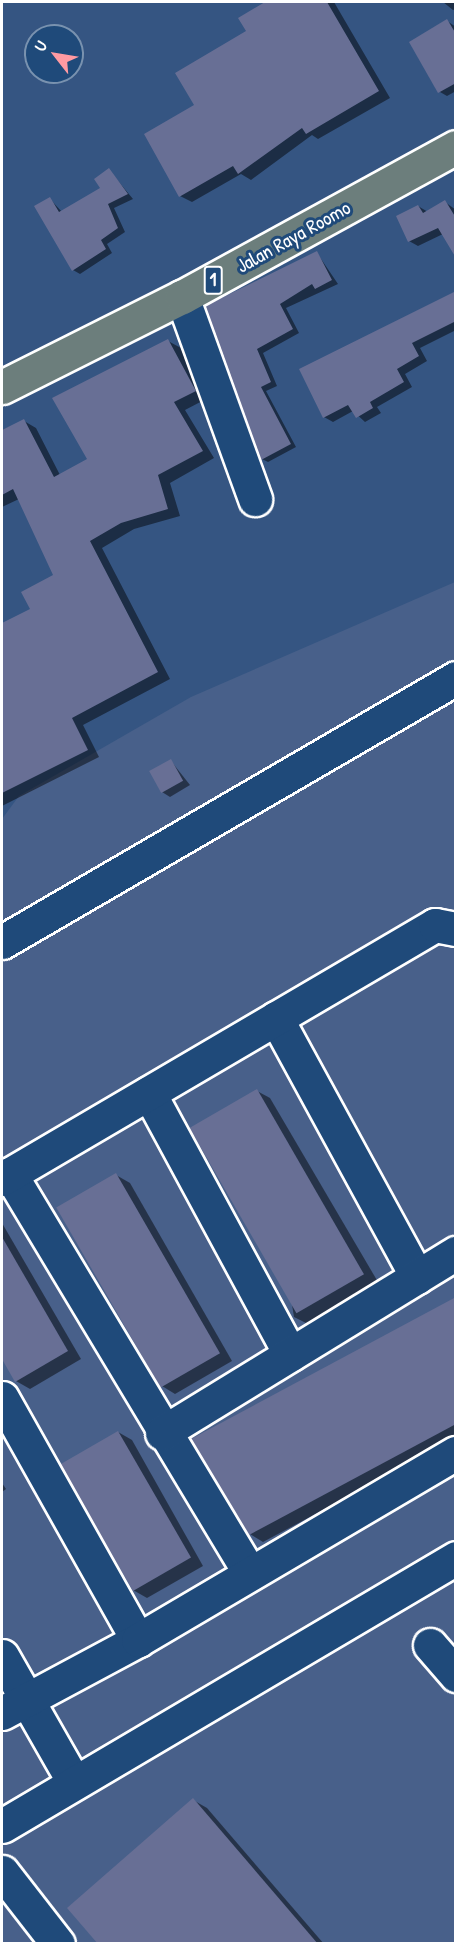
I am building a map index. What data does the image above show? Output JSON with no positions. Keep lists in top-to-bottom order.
{
  "streets": {
    "highway": ["Jalan Raya Roomo", "1"]
  },
  "north": "top left"
}
